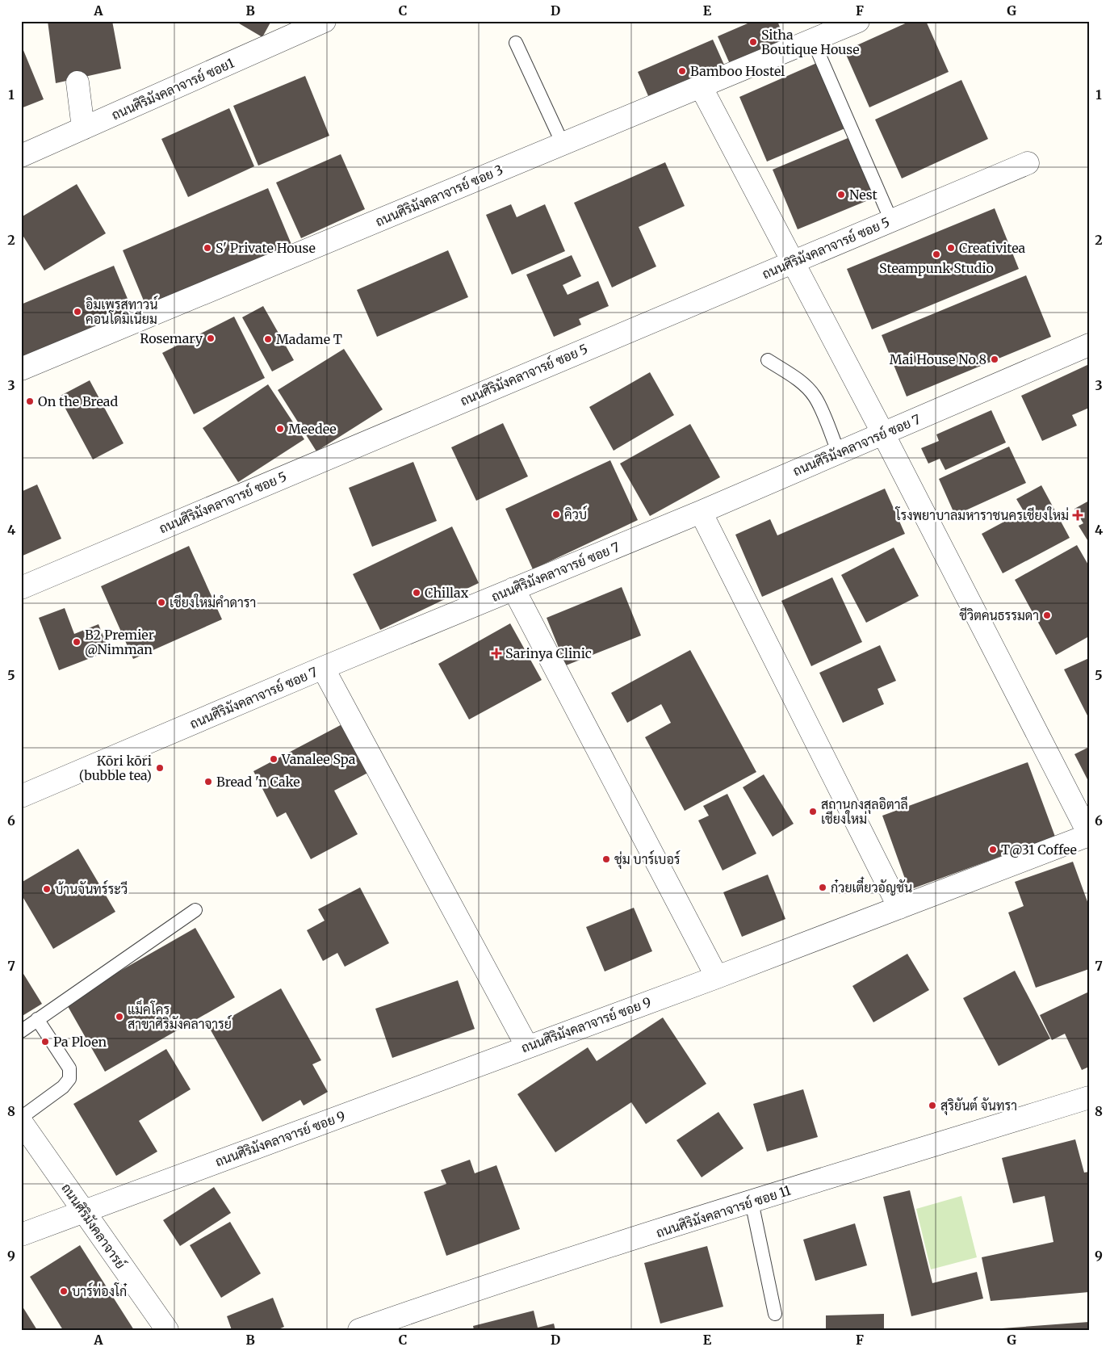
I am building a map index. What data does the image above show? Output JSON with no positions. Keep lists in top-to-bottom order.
{
  "streets": {
    "street": [
      "ถนนศิริมังคลาจารย์ ซอย1",
      "ถนนศิริมังคลาจารย์ ซอย 3",
      "ถนนศิริมังคลาจารย์ ซอย 5",
      "ถนนศิริมังคลาจารย์ ซอย 7",
      "ถนนศิริมังคลาจารย์ ซอย 9",
      "ถนนศิริมังคลาจารย์ ซอย 11",
      "ถนนศิริมังคลาจารย์"
    ]
  },
  "crossings": [
    ["ถนนศิริมังคลาจารย์ ซอย 9", "ถนนศิริมังคลาจารย์"]
  ],
  "places": {
    "other": [
      "Sitha Boutique House",
      "Bamboo Hostel",
      "Nest",
      "S' Private House",
      "Creativitea",
      "Steampunk Studio",
      "อิมเพรสทาวน์ คอนโดมิเนียม",
      "Rosemary",
      "Madame T",
      "Mai House No.8",
      "On the Bread",
      "Meedee",
      "คิวบ์",
      "Chillax",
      "เชียงใหม่คำดารา",
      "ชีวิตคนธรรมดา",
      "B2 Premier @Nimman",
      "Vanalee Spa",
      "Kōri kōri (bubble tea)",
      "Bread 'n Cake",
      "สถานกงสุลอิตาลี เชียงใหม่",
      "T@31 Coffee",
      "ชุ่ม บาร์เบอร์",
      "ก๋วยเตี๋ยวอัญชัน",
      "บ้านจันทร์ระวี",
      "แม็คโคร สาขาศิริมังคลาจารย์",
      "Pa Ploen",
      "สุริยันต์ จันทรา",
      "บาร์ท่องโก๋"
    ],
    "health": ["โรงพยาบาลมหาราชนครเชียงใหม่", "Sarinya Clinic"]
  },
  "grid": {
    "columns": [
      "A",
      "B",
      "C",
      "D",
      "E",
      "F",
      "G"
    ],
    "rows": [
      "1",
      "2",
      "3",
      "4",
      "5",
      "6",
      "7",
      "8",
      "9"
    ]
  }
}
